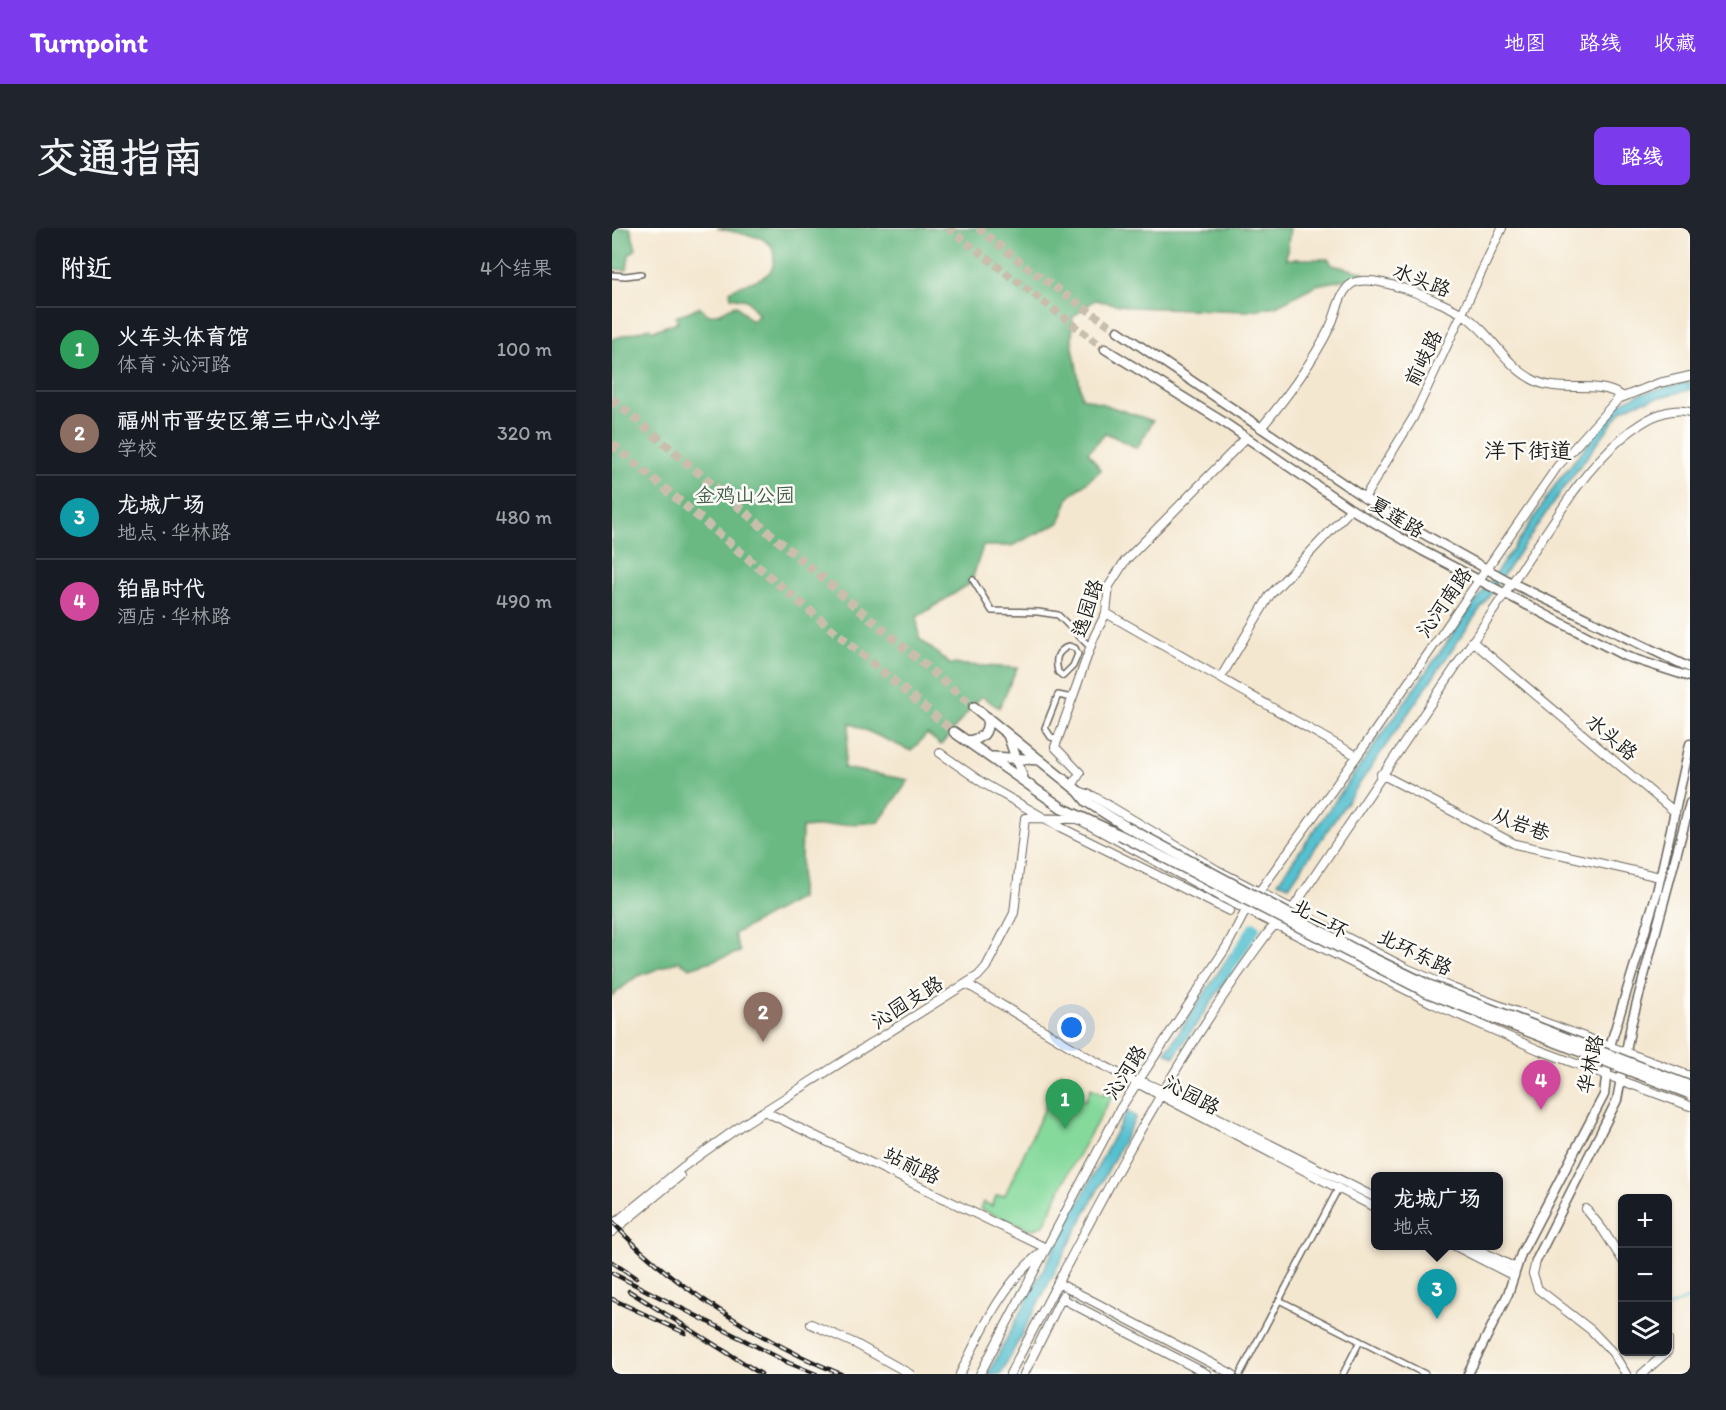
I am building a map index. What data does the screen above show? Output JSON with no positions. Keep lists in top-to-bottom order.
{
  "streets": {
    "highway": ["北二环"],
    "main road": [
      "水头路",
      "前岐路",
      "夏莲路",
      "沁河南路",
      "逸园路",
      "从岩巷",
      "北环东路",
      "沁园支路",
      "华林路",
      "沁河路",
      "沁园路",
      "站前路"
    ]
  },
  "crossings": [
    ["水头路", "前岐路"],
    ["水头路", "夏莲路"],
    ["水头路", "沁河南路"],
    ["水头路", "华林路"],
    ["前岐路", "夏莲路"],
    ["夏莲路", "沁河南路"],
    ["夏莲路", "逸园路"],
    ["沁河南路", "北环东路"],
    ["沁河南路", "沁河路"],
    ["从岩巷", "华林路"],
    ["北二环", "北环东路"],
    ["北环东路", "华林路"],
    ["北环东路", "沁河路"],
    ["沁园支路", "沁园路"],
    ["沁园支路", "站前路"],
    ["沁河路", "沁园路"],
    ["沁河路", "站前路"]
  ],
  "districts": ["洋下街道"],
  "parks": ["金鸡山公园"],
  "page": {
    "header": "Turnpoint",
    "nav": ["地图", "路线", "收藏"],
    "buttons": "路线",
    "title": "交通指南",
    "heading": ["附近", "4个结果"],
    "list": [
      {
        "mark": "1",
        "name": "火车头体育馆",
        "note": "体育 · 沁河路",
        "value": "100 m"
      },
      {
        "mark": "2",
        "name": "福州市晋安区第三中心小学",
        "note": "学校",
        "value": "320 m"
      },
      {
        "mark": "3",
        "name": "龙城广场",
        "note": "地点 · 华林路",
        "value": "480 m"
      },
      {
        "mark": "4",
        "name": "铂晶时代",
        "note": "酒店 · 华林路",
        "value": "490 m"
      }
    ],
    "pins": [
      "2",
      "4",
      "1",
      "3"
    ],
    "popup": ["龙城广场", "地点"],
    "map_buttons": ["+", "−"]
  }
}
